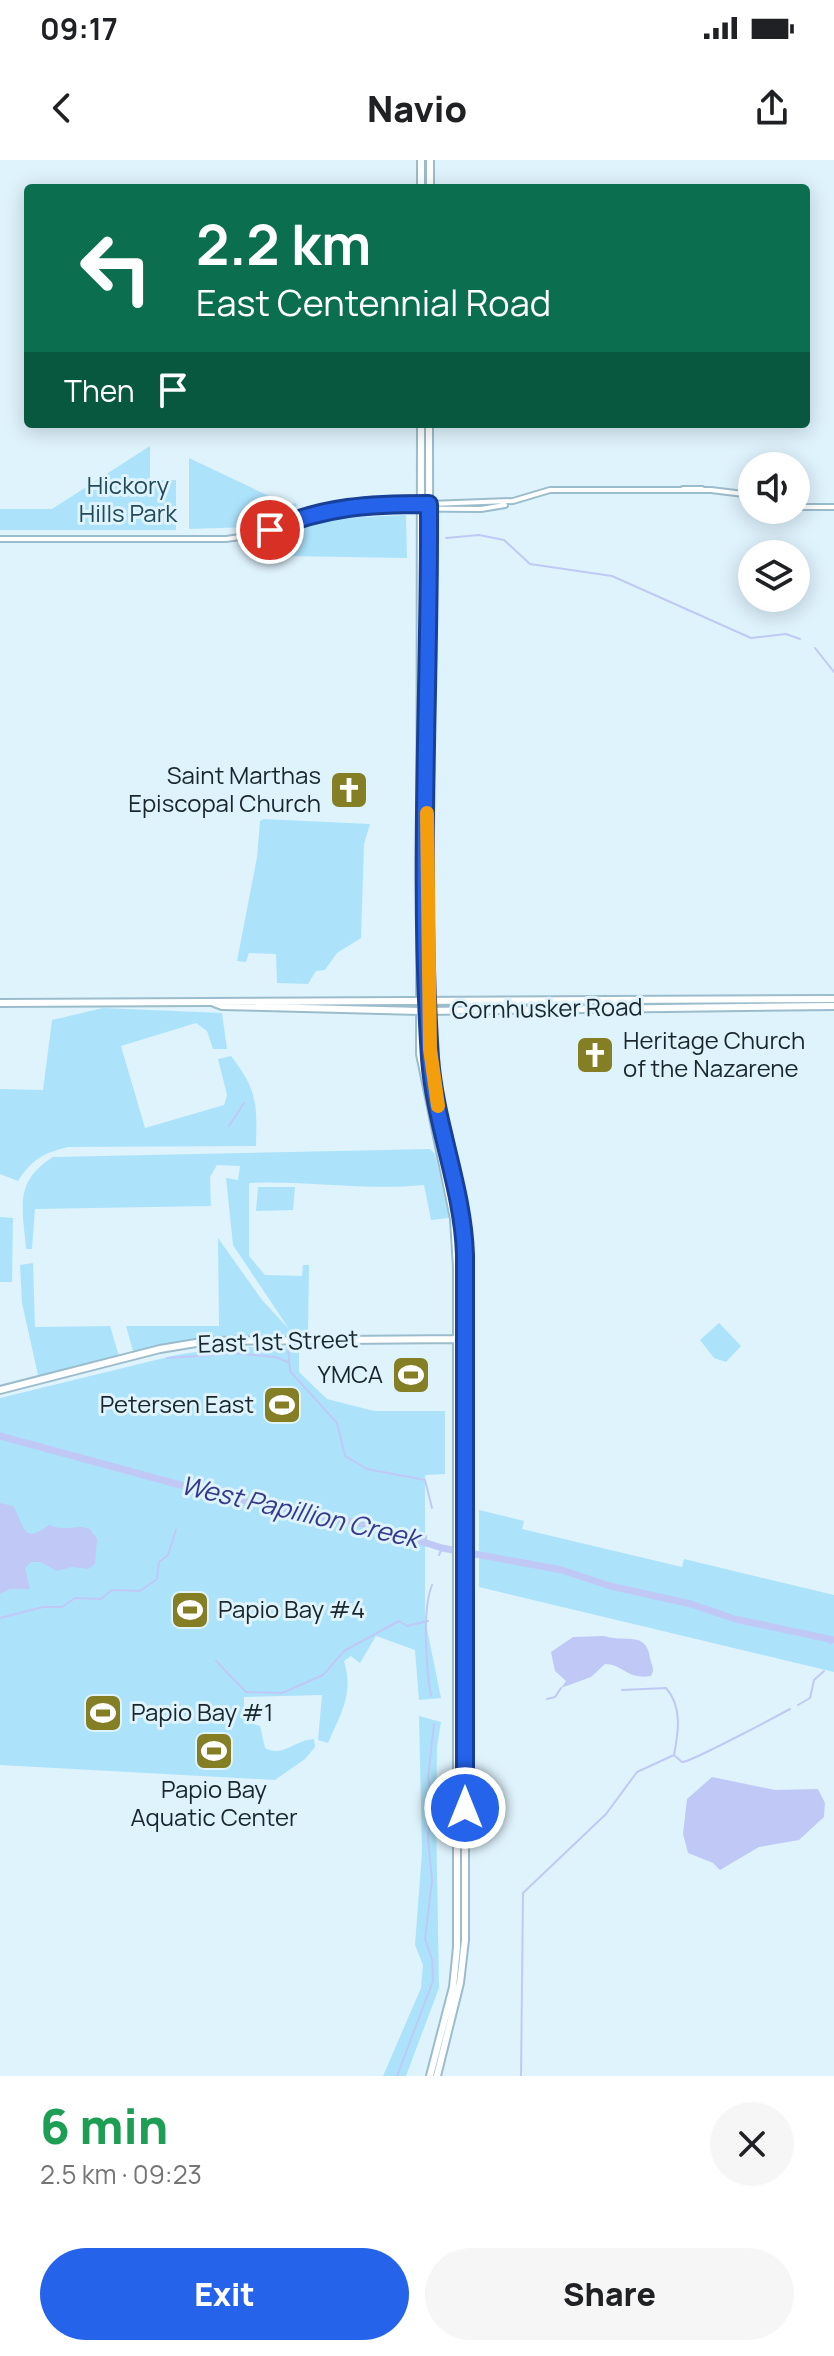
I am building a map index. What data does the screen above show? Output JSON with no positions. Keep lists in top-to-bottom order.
{
  "streets": {
    "main road": ["Cornhusker Road", "East 1st Street"]
  },
  "water": ["West Papillion Creek"],
  "parks": ["Hickory Hills Park"],
  "places": {
    "church": ["Saint Marthas Episcopal Church", "Heritage Church of the Nazarene"],
    "sports": [
      "YMCA",
      "Petersen East",
      "Papio Bay #4",
      "Papio Bay #1",
      "Papio Bay Aquatic Center"
    ]
  },
  "page": {
    "status": "09:17",
    "header": "Navio",
    "turn": ["2.2 km", "East Centennial Road"],
    "then": "Then",
    "heading": ["6 min", "2.5 km · 09:23"],
    "buttons": ["Exit", "Share"]
  }
}
